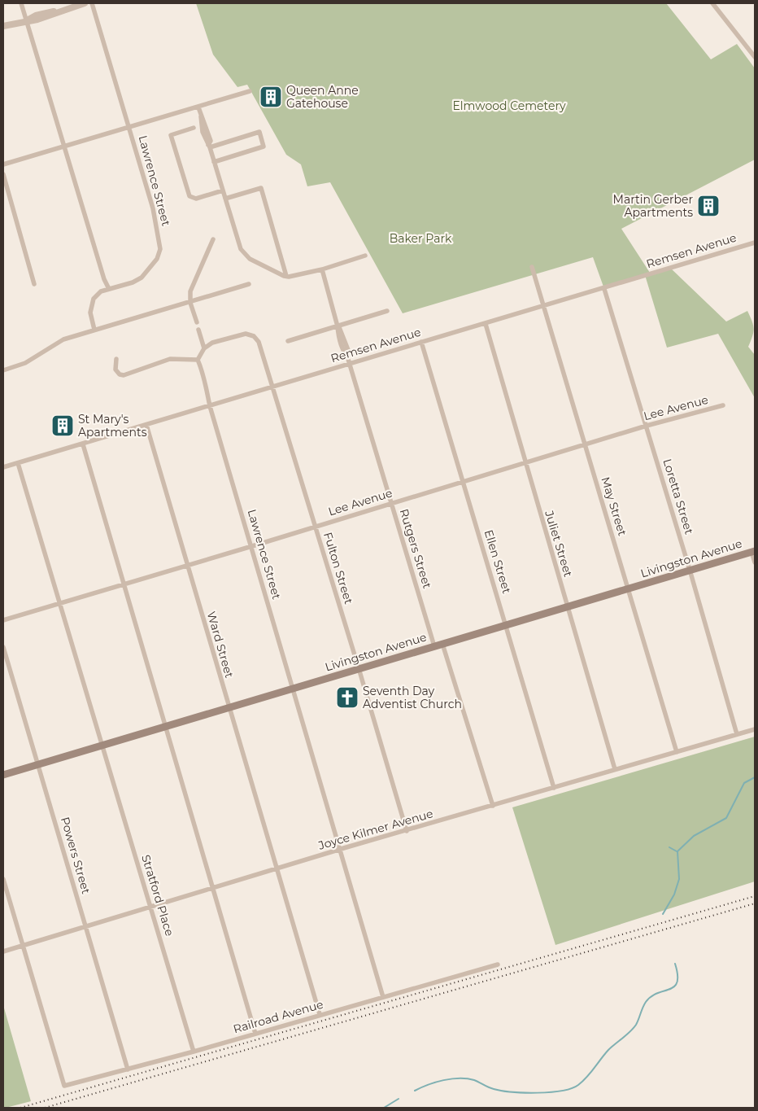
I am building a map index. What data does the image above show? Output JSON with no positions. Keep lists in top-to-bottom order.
{
  "streets": {
    "main road": ["Livingston Avenue"],
    "street": [
      "Lawrence Street",
      "Remsen Avenue",
      "Lee Avenue",
      "Loretta Street",
      "May Street",
      "Juliet Street",
      "Rutgers Street",
      "Ellen Street",
      "Fulton Street",
      "Ward Street",
      "Joyce Kilmer Avenue",
      "Powers Street",
      "Stratford Place",
      "Railroad Avenue"
    ]
  },
  "crossings": [
    ["Lawrence Street", "Remsen Avenue"],
    ["Lawrence Street", "Lee Avenue"],
    ["Lawrence Street", "Livingston Avenue"],
    ["Lawrence Street", "Joyce Kilmer Avenue"],
    ["Lawrence Street", "Railroad Avenue"],
    ["Remsen Avenue", "Loretta Street"],
    ["Remsen Avenue", "May Street"],
    ["Remsen Avenue", "Juliet Street"],
    ["Remsen Avenue", "Rutgers Street"],
    ["Remsen Avenue", "Ellen Street"],
    ["Remsen Avenue", "Fulton Street"],
    ["Remsen Avenue", "Ward Street"],
    ["Remsen Avenue", "Stratford Place"],
    ["Lee Avenue", "Loretta Street"],
    ["Lee Avenue", "May Street"],
    ["Lee Avenue", "Juliet Street"],
    ["Lee Avenue", "Rutgers Street"],
    ["Lee Avenue", "Ellen Street"],
    ["Lee Avenue", "Fulton Street"],
    ["Lee Avenue", "Ward Street"],
    ["Lee Avenue", "Stratford Place"],
    ["Loretta Street", "Livingston Avenue"],
    ["Loretta Street", "Joyce Kilmer Avenue"],
    ["May Street", "Livingston Avenue"],
    ["May Street", "Joyce Kilmer Avenue"],
    ["Juliet Street", "Livingston Avenue"],
    ["Juliet Street", "Joyce Kilmer Avenue"],
    ["Rutgers Street", "Livingston Avenue"],
    ["Livingston Avenue", "Ellen Street"],
    ["Livingston Avenue", "Fulton Street"],
    ["Livingston Avenue", "Ward Street"],
    ["Livingston Avenue", "Powers Street"],
    ["Livingston Avenue", "Stratford Place"],
    ["Ellen Street", "Joyce Kilmer Avenue"],
    ["Fulton Street", "Joyce Kilmer Avenue"],
    ["Ward Street", "Joyce Kilmer Avenue"],
    ["Ward Street", "Railroad Avenue"],
    ["Joyce Kilmer Avenue", "Powers Street"],
    ["Joyce Kilmer Avenue", "Stratford Place"],
    ["Joyce Kilmer Avenue", "Railroad Avenue"],
    ["Powers Street", "Railroad Avenue"],
    ["Stratford Place", "Railroad Avenue"]
  ],
  "parks": ["Elmwood Cemetery", "Baker Park"],
  "places": {
    "building": ["Queen Anne Gatehouse", "Martin Gerber Apartments", "St Mary's Apartments"],
    "church": ["Seventh Day Adventist Church"]
  }
}
